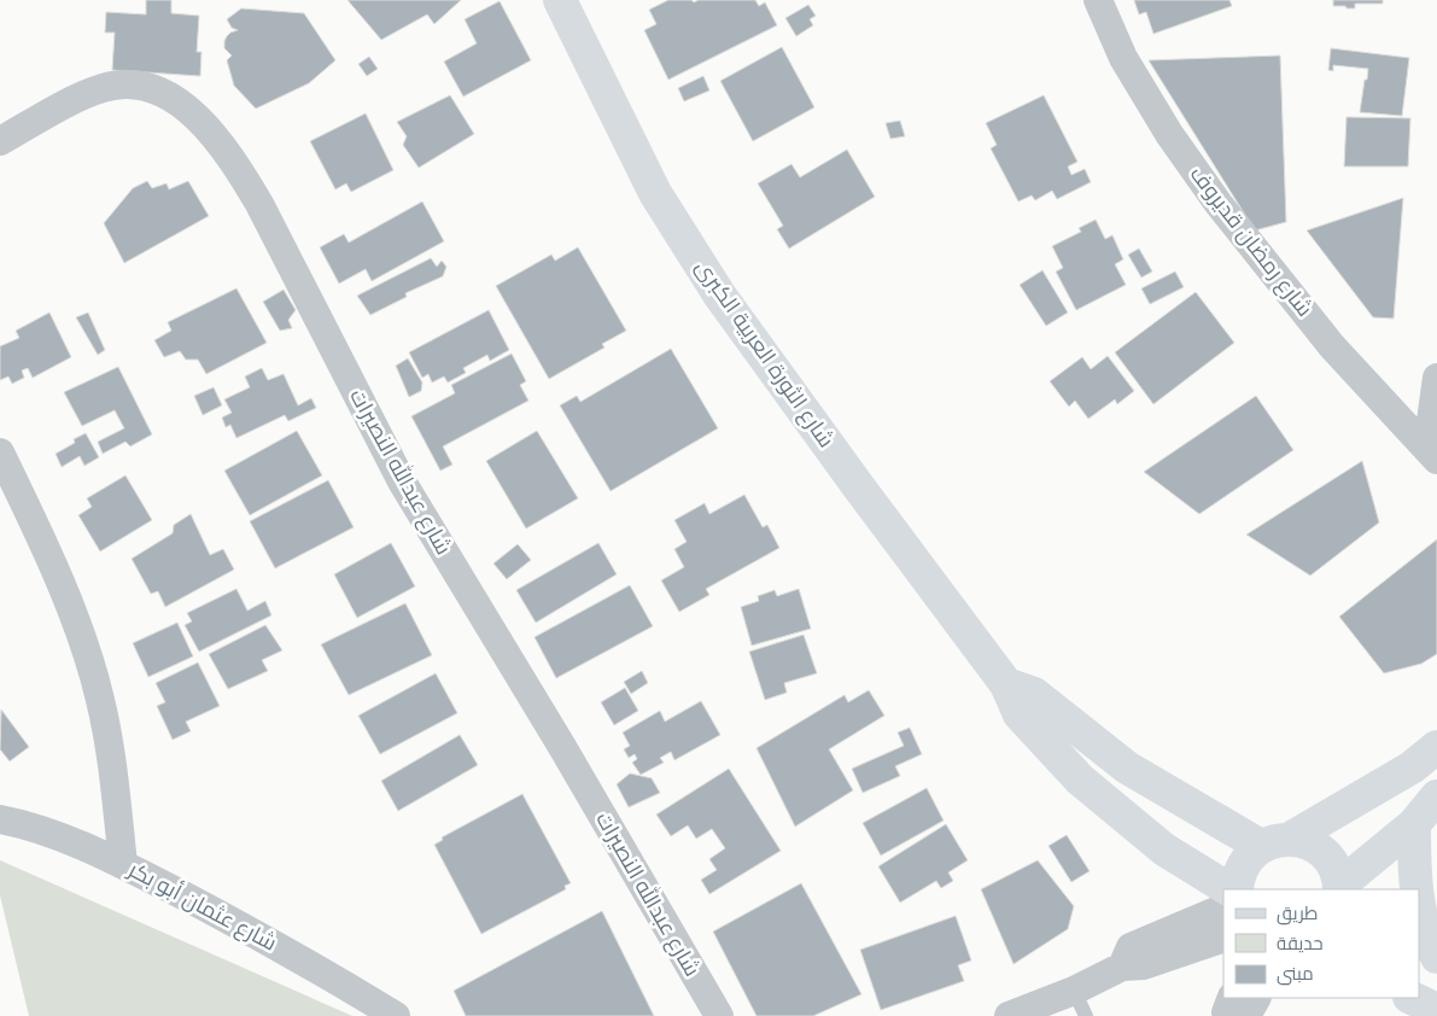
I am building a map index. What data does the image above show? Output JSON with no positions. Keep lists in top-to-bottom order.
{
  "streets": {
    "street": [
      "شارع رمضان قديروف",
      "شارع الثورة العربية الكبرى",
      "شارع عبدالله النصيرات",
      "شارع عثمان أبو بكر"
    ]
  },
  "legend": ["طريق", "حديقة", "مبنى"]
}
